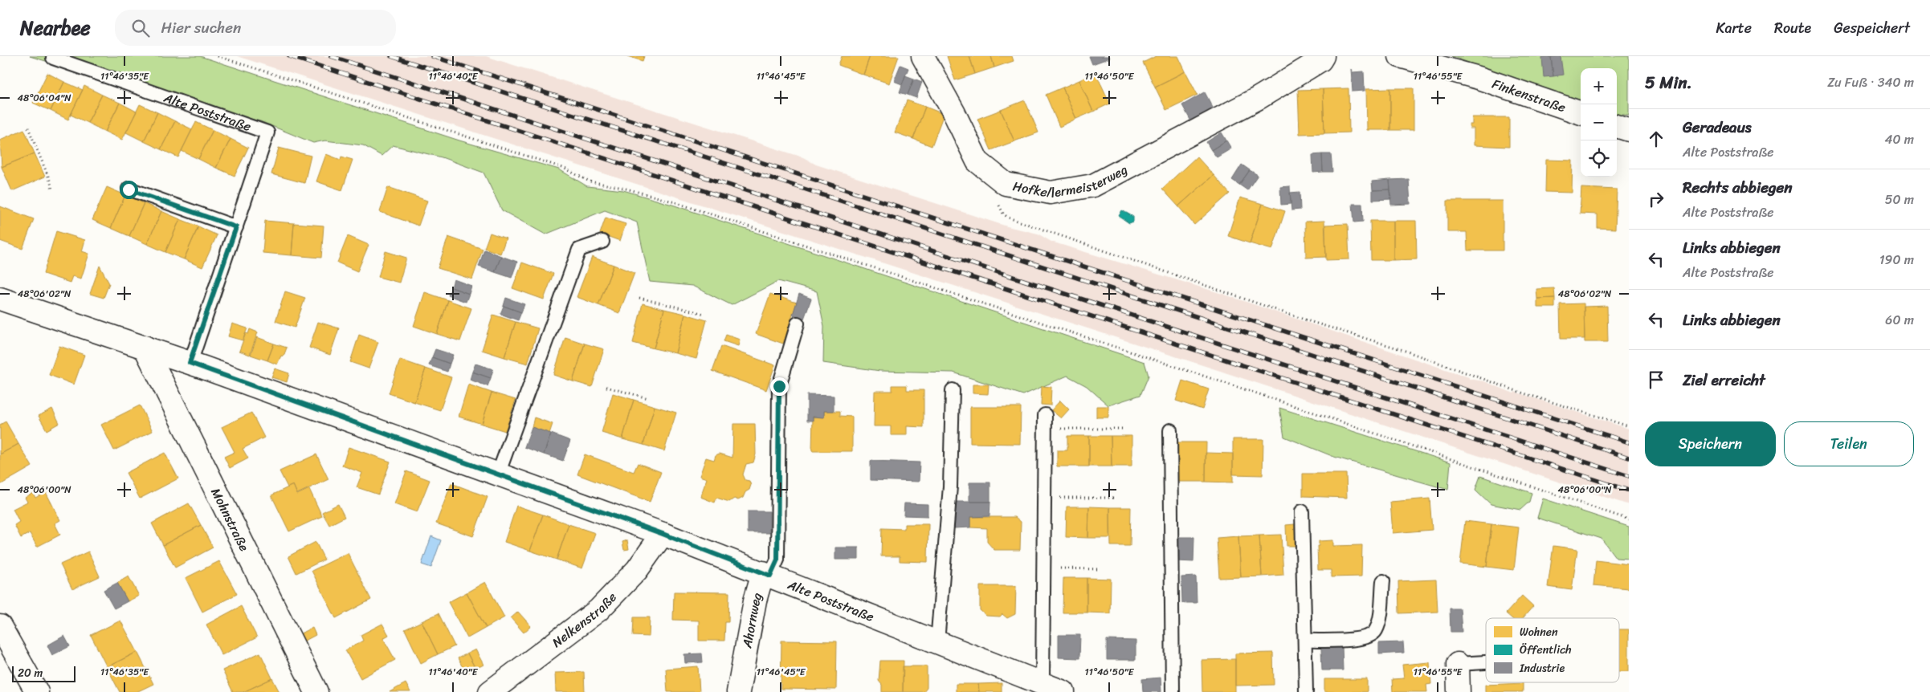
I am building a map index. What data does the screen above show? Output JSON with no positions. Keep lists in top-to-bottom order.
{
  "streets": {
    "street": [
      "Finkenstraße",
      "Alte Poststraße",
      "Hofkellermeisterweg",
      "Mohnstraße",
      "Nelkenstraße",
      "Ahornweg"
    ]
  },
  "crossings": [
    ["Alte Poststraße", "Mohnstraße"],
    ["Alte Poststraße", "Nelkenstraße"],
    ["Alte Poststraße", "Ahornweg"]
  ],
  "legend": ["Wohnen", "Öffentlich", "Industrie"],
  "scale_bar": "20 m",
  "page": {
    "header": "Nearbee",
    "search": "Hier suchen",
    "nav": ["Karte", "Route", "Gespeichert"],
    "heading": ["5 Min.", "Zu Fuß · 340 m"],
    "map_buttons": ["+", "−"],
    "list": [
      ["Geradeaus", "Alte Poststraße", "40 m"],
      ["Rechts abbiegen", "Alte Poststraße", "50 m"],
      ["Links abbiegen", "Alte Poststraße", "190 m"],
      ["Links abbiegen", "60 m"],
      "Ziel erreicht"
    ],
    "buttons": ["Speichern", "Teilen"],
    "scale": "20 m"
  },
  "coordinates": [
    "11°46'35\"E",
    "11°46'40\"E",
    "11°46'45\"E",
    "11°46'50\"E",
    "11°46'55\"E",
    "48°06'04\"N",
    "48°06'02\"N",
    "48°06'00\"N"
  ]
}
